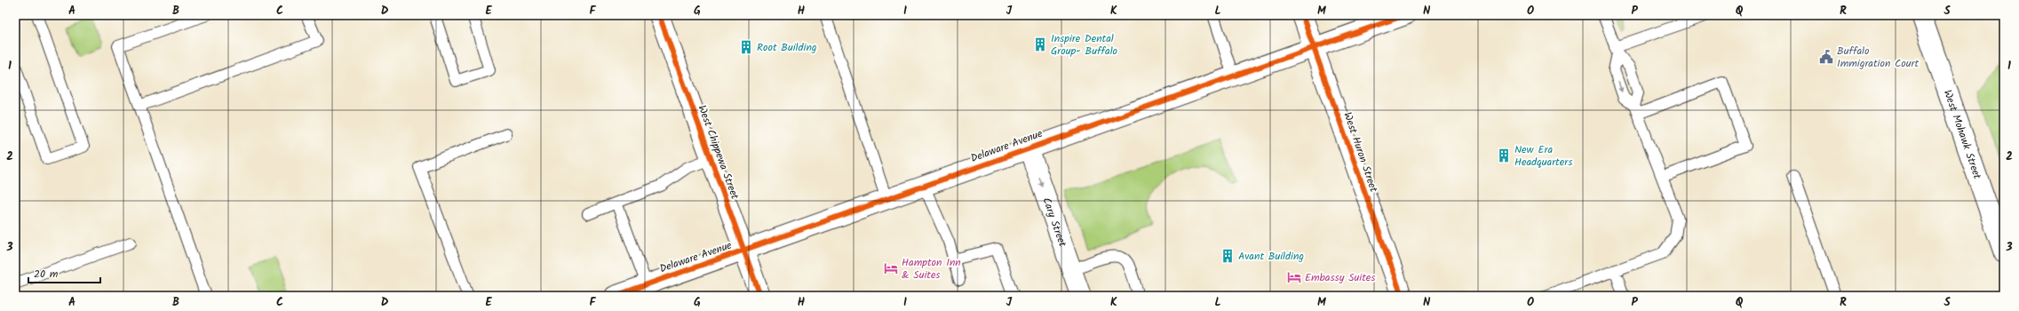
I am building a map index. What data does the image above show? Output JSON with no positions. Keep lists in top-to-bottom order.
{
  "streets": {
    "main road": [
      "West Mohawk Street",
      "Delaware Avenue",
      "West Chippewa Street",
      "West Huron Street",
      "Cary Street"
    ]
  },
  "crossings": [
    ["Delaware Avenue", "West Chippewa Street"],
    ["Delaware Avenue", "West Huron Street"],
    ["Delaware Avenue", "Cary Street"]
  ],
  "one_way": ["Cary Street"],
  "places": {
    "building": [
      "Inspire Dental Group- Buffalo",
      "Root Building",
      "New Era Headquarters",
      "Avant Building"
    ],
    "public building": ["Buffalo Immigration Court"],
    "hotel": ["Hampton Inn & Suites", "Embassy Suites"]
  },
  "scale_bar": "20 m",
  "grid": {
    "columns": [
      "A",
      "B",
      "C",
      "D",
      "E",
      "F",
      "G",
      "H",
      "I",
      "J",
      "K",
      "L",
      "M",
      "N",
      "O",
      "P",
      "Q",
      "R",
      "S"
    ],
    "rows": ["1", "2", "3"]
  }
}
